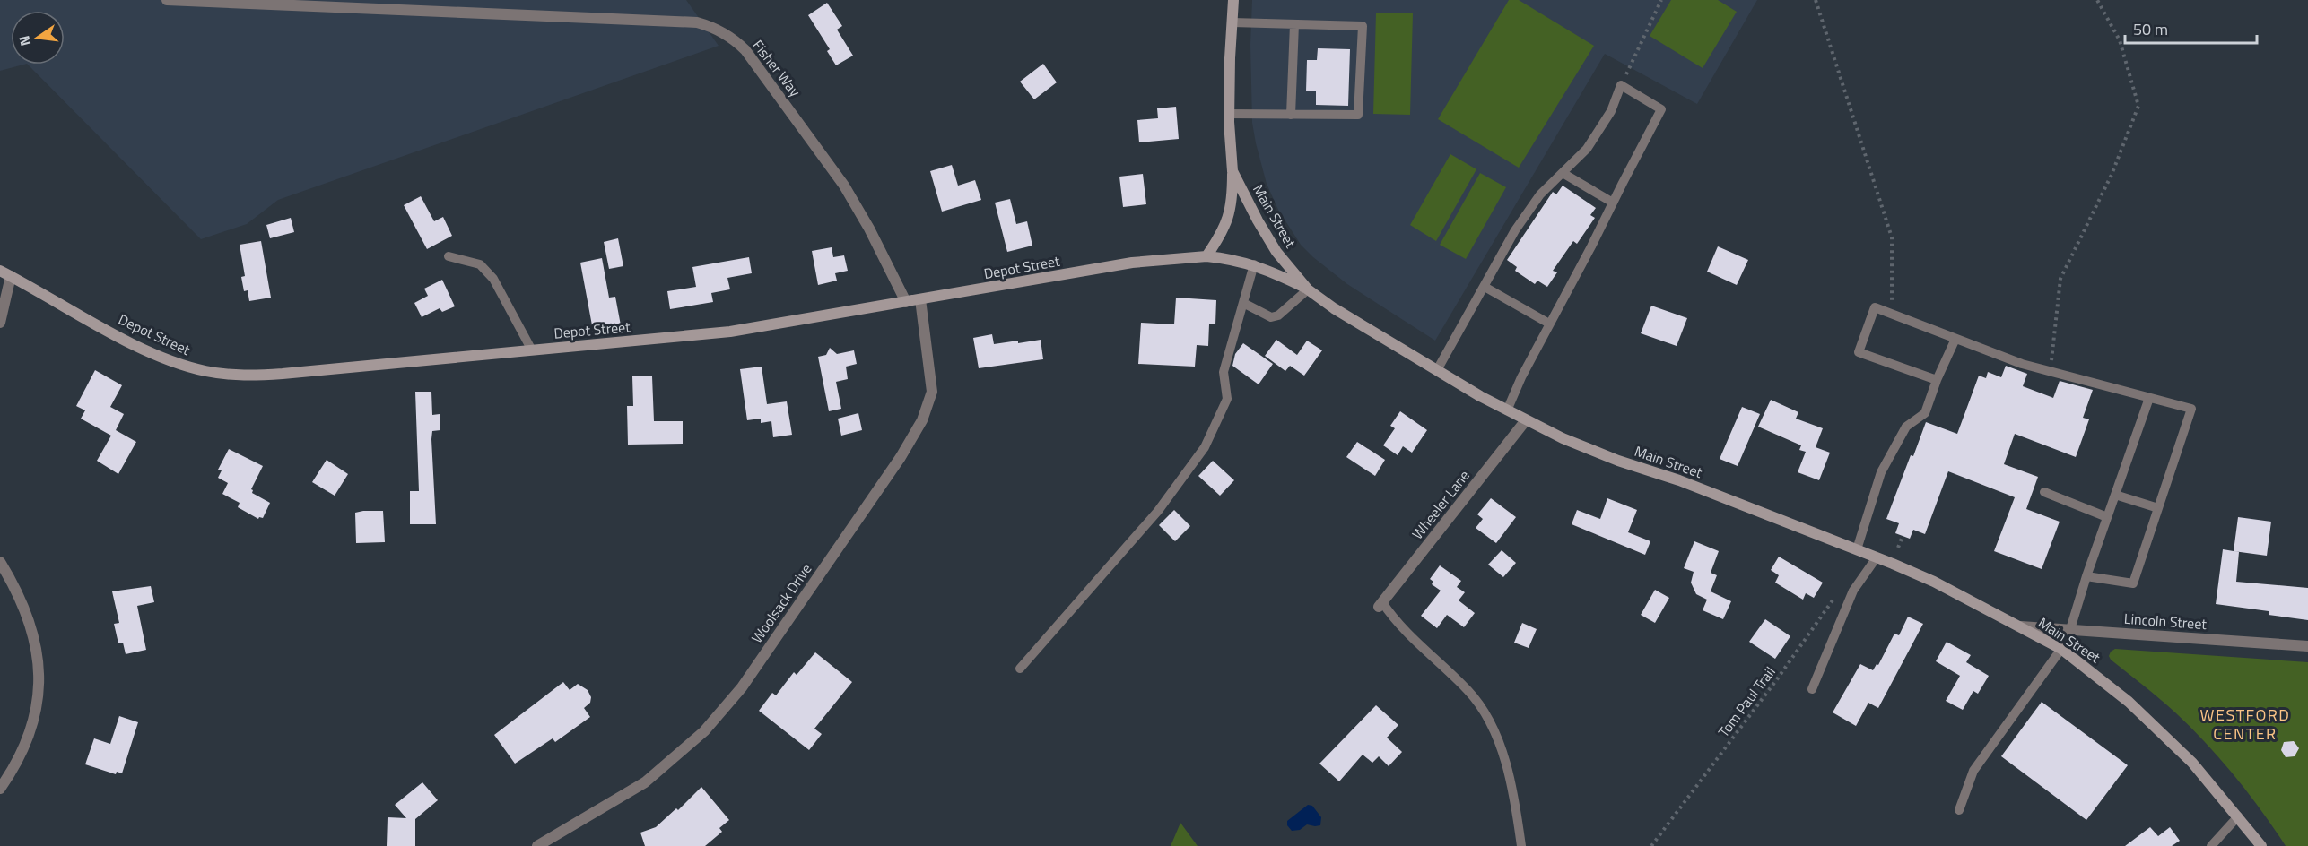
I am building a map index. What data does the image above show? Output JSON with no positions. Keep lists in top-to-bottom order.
{
  "streets": {
    "main road": ["Main Street", "Depot Street"],
    "street": [
      "Fisher Way",
      "Wheeler Lane",
      "Woolsack Drive",
      "Lincoln Street"
    ],
    "path": ["Tom Paul Trail"]
  },
  "crossings": [
    ["Fisher Way", "Depot Street"],
    ["Main Street", "Depot Street"],
    ["Main Street", "Wheeler Lane"],
    ["Main Street", "Lincoln Street"],
    ["Depot Street", "Woolsack Drive"]
  ],
  "districts": ["WESTFORD CENTER"],
  "scale_bar": "50 m",
  "north": "left"
}
